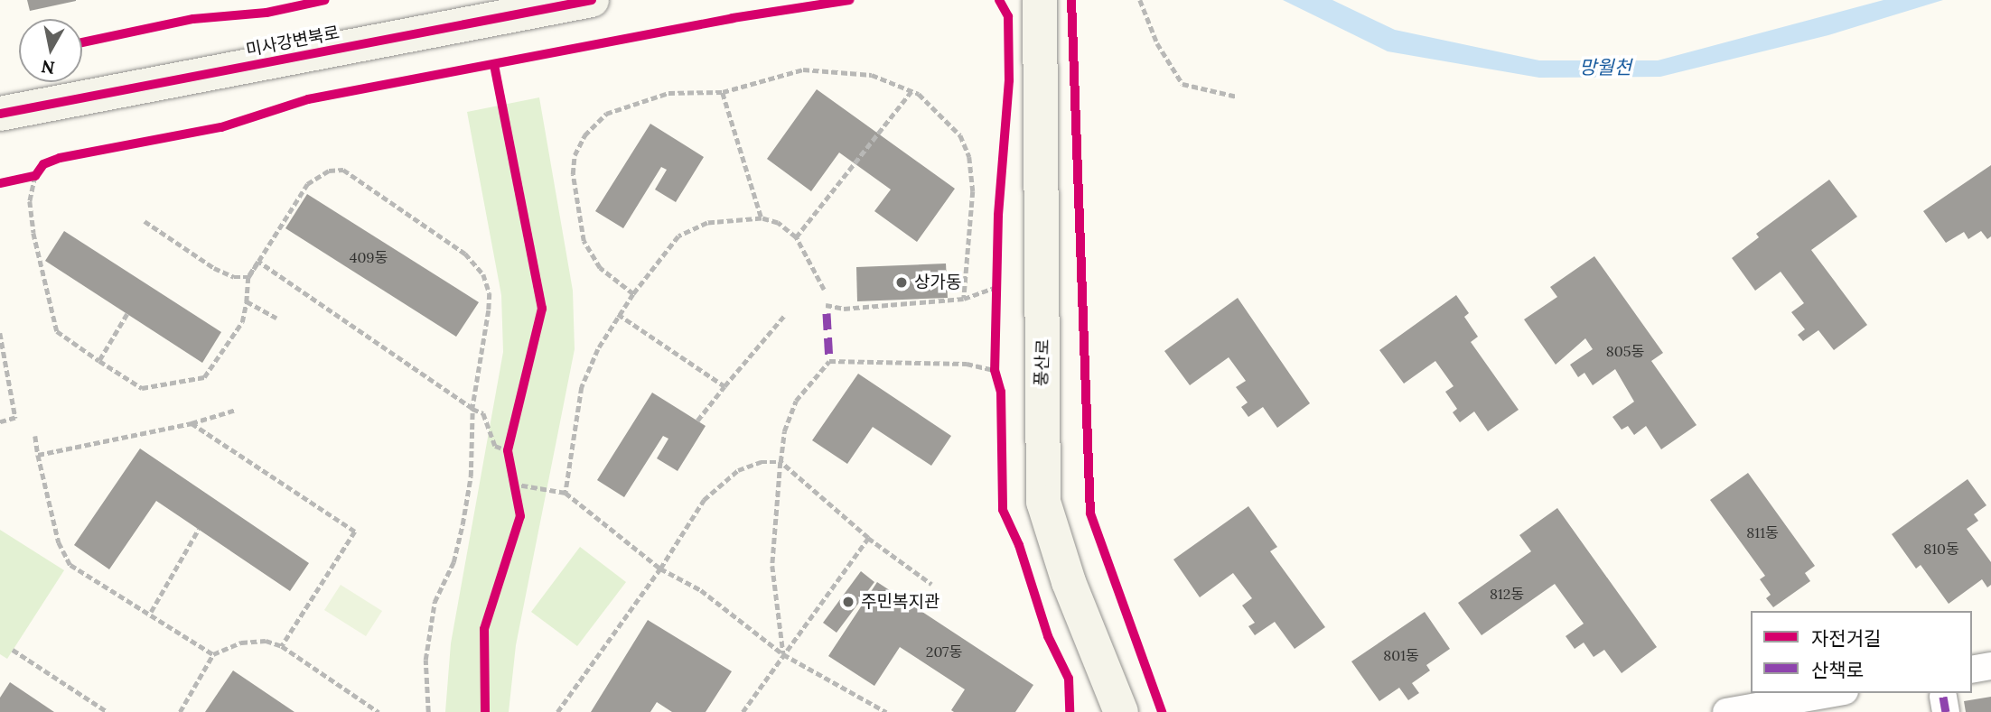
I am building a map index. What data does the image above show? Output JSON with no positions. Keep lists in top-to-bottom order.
{
  "streets": {
    "street": ["미사강변북로", "풍산로"]
  },
  "water": ["망월천"],
  "places": ["상가동", "주민복지관"],
  "house_numbers": [
    "409동",
    "805동",
    "811동",
    "810동",
    "812동",
    "207동",
    "801동"
  ],
  "legend": ["자전거길", "산책로"],
  "north": "bottom"
}
